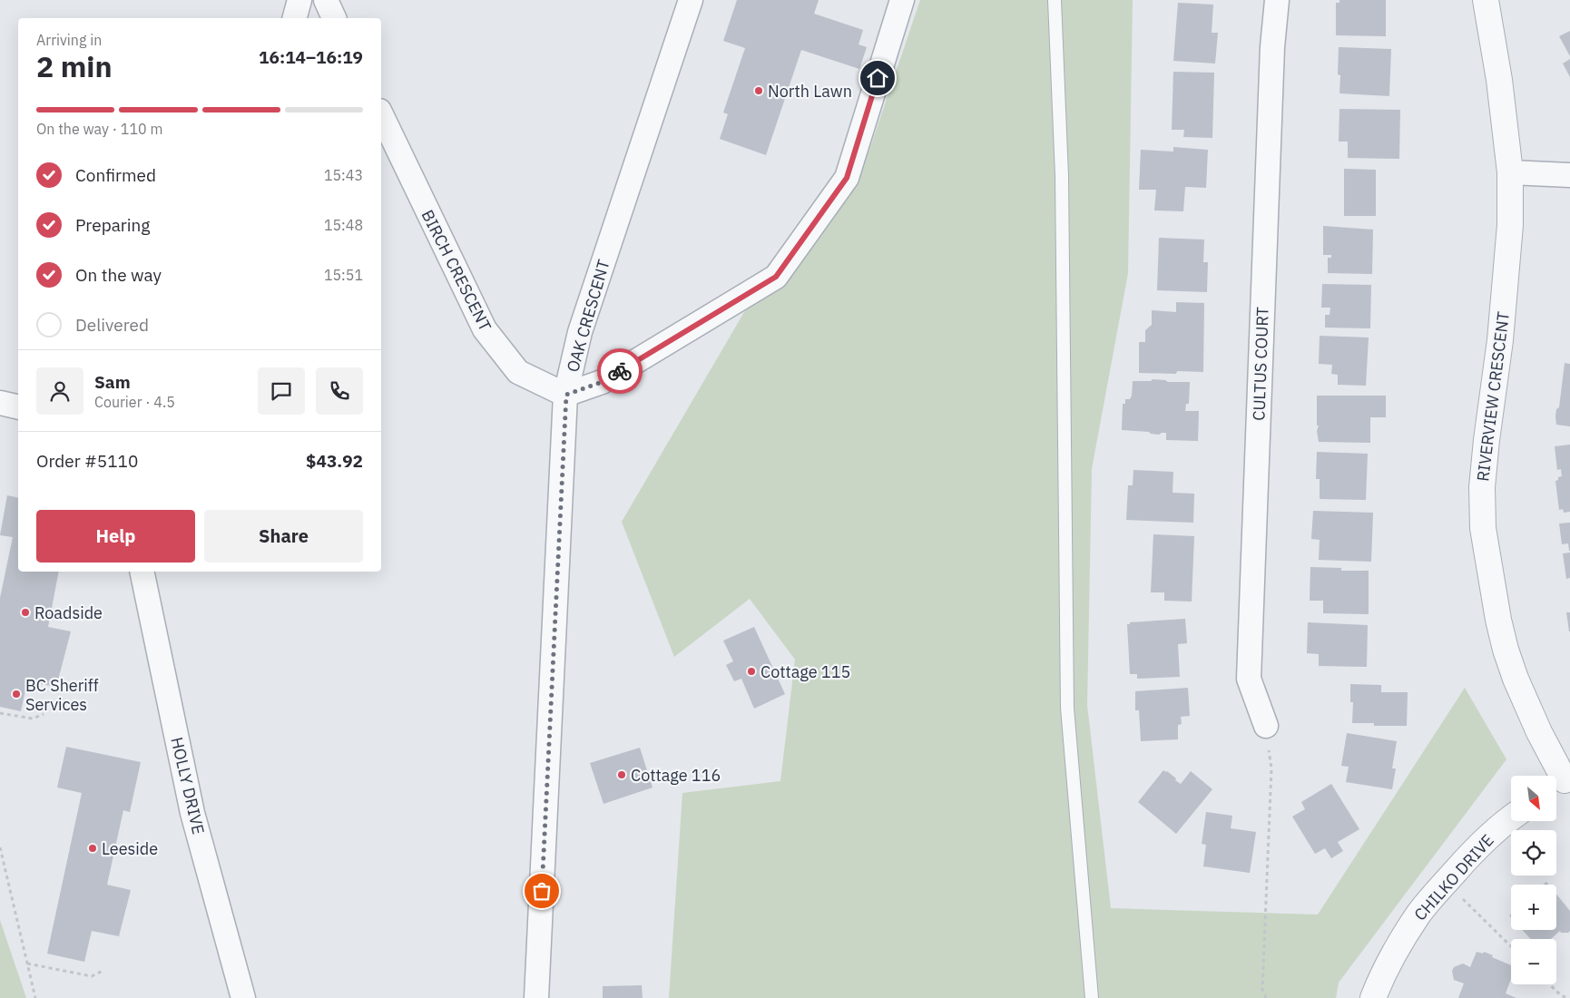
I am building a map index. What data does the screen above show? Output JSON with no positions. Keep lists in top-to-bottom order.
{
  "streets": {
    "street": [
      "BIRCH CRESCENT",
      "OAK CRESCENT",
      "CULTUS COURT",
      "RIVERVIEW CRESCENT",
      "HOLLY DRIVE",
      "CHILKO DRIVE"
    ]
  },
  "crossings": [
    ["BIRCH CRESCENT", "OAK CRESCENT"]
  ],
  "places": [
    "North Lawn",
    "Roadside",
    "Cottage 115",
    "BC Sheriff Services",
    "Cottage 116",
    "Leeside"
  ],
  "north": "bottom right",
  "page": {
    "heading": ["2 min", "Arriving in", "16:14–16:19"],
    "panel": [
      "Sam",
      "Courier · 4.5",
      "Order #5110",
      "$43.92"
    ],
    "bar": "On the way · 110 m",
    "list": [
      ["Confirmed", "15:43"],
      ["Preparing", "15:48"],
      ["On the way", "15:51"],
      "Delivered"
    ],
    "buttons": ["Help", "Share"],
    "map_buttons": ["+", "−"]
  }
}
